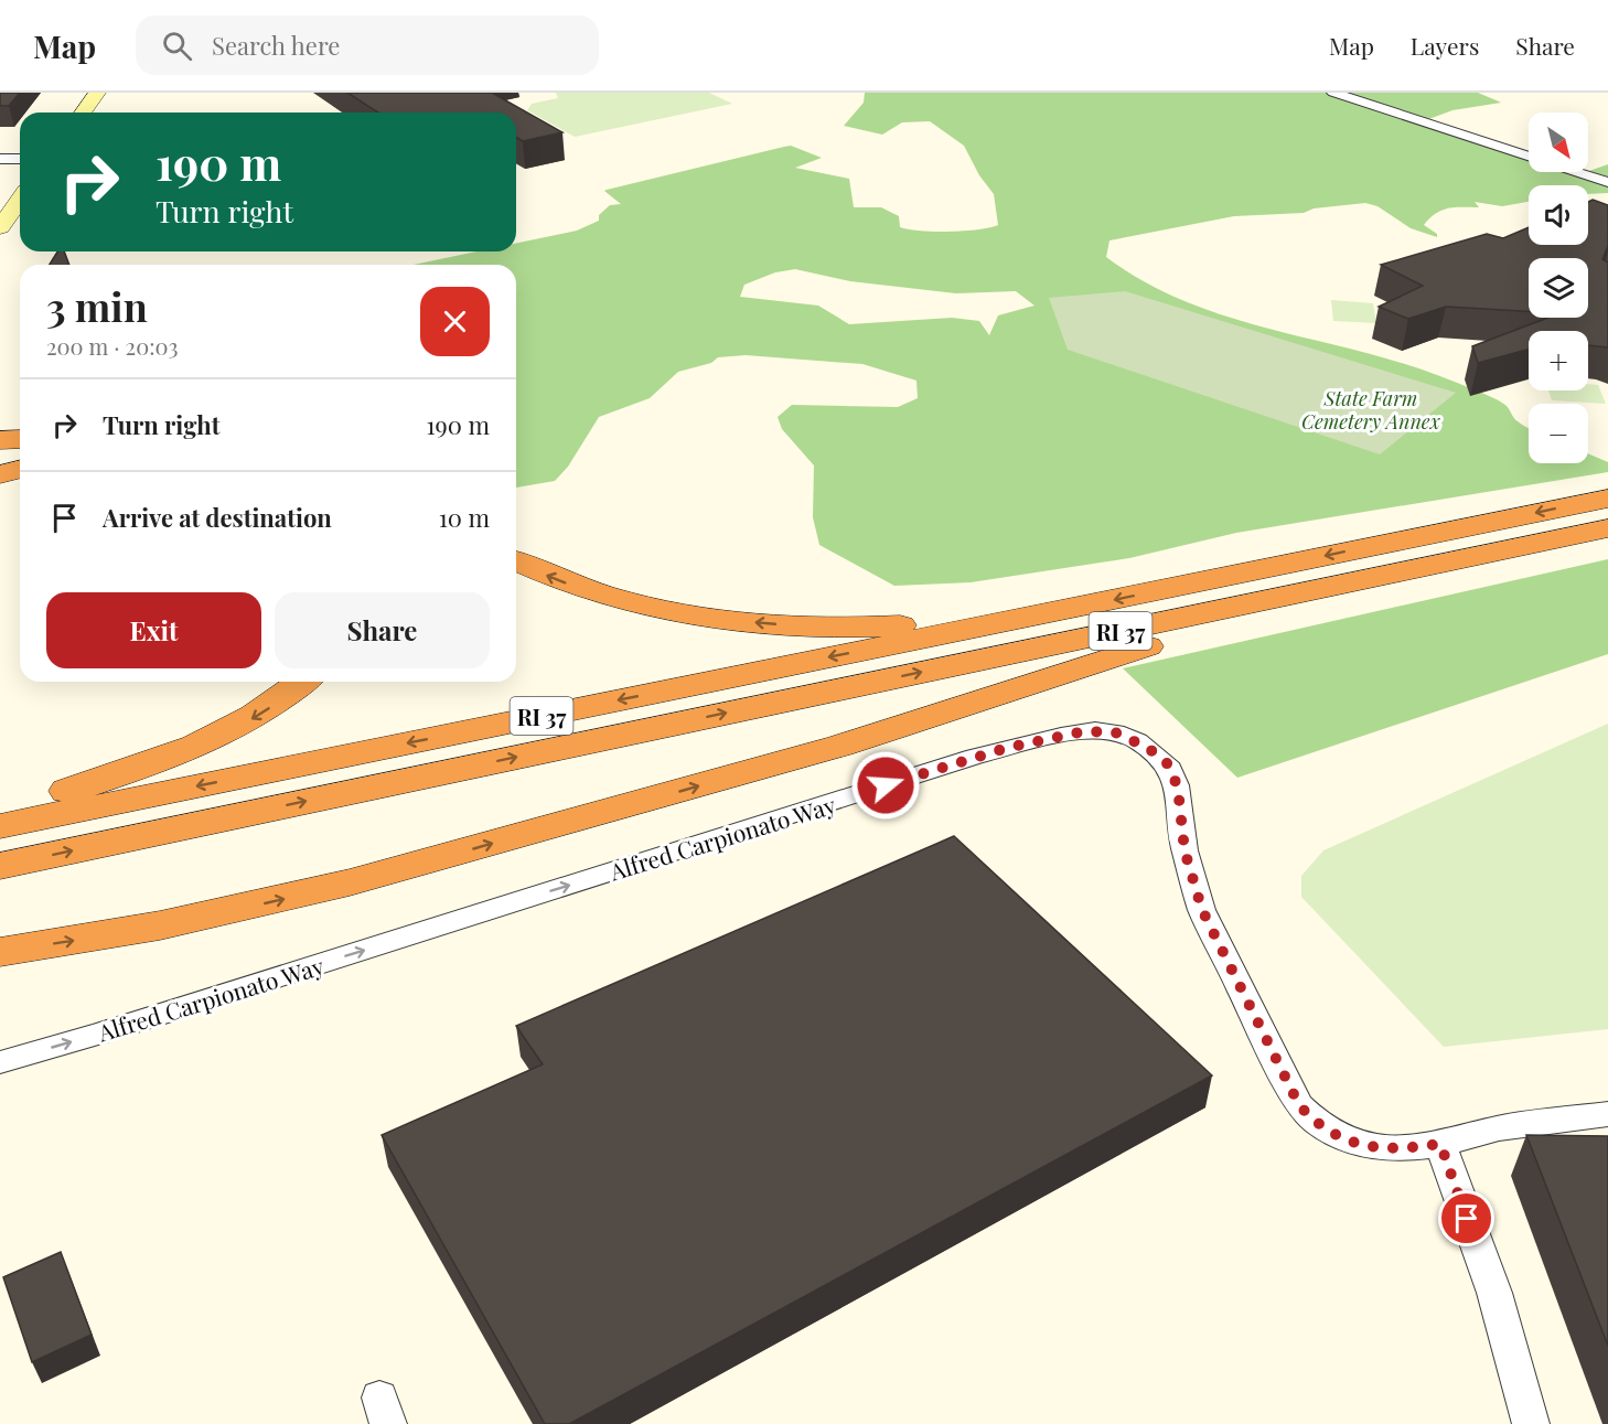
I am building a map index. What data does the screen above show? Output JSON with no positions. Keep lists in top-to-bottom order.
{
  "streets": {
    "highway": ["RI 37"],
    "street": ["Alfred Carpionato Way"]
  },
  "one_way": ["Alfred Carpionato Way"],
  "parks": ["State Farm Cemetery Annex"],
  "north": "bottom right",
  "page": {
    "header": "Map",
    "search": "Search here",
    "nav": ["Map", "Layers", "Share"],
    "map_buttons": ["+", "−"],
    "turn": ["190 m", "Turn right"],
    "heading": ["3 min", "200 m · 20:03"],
    "list": [
      {
        "name": "Turn right",
        "value": "190 m"
      },
      {
        "name": "Arrive at destination",
        "value": "10 m"
      }
    ],
    "buttons": ["Exit", "Share"]
  }
}
